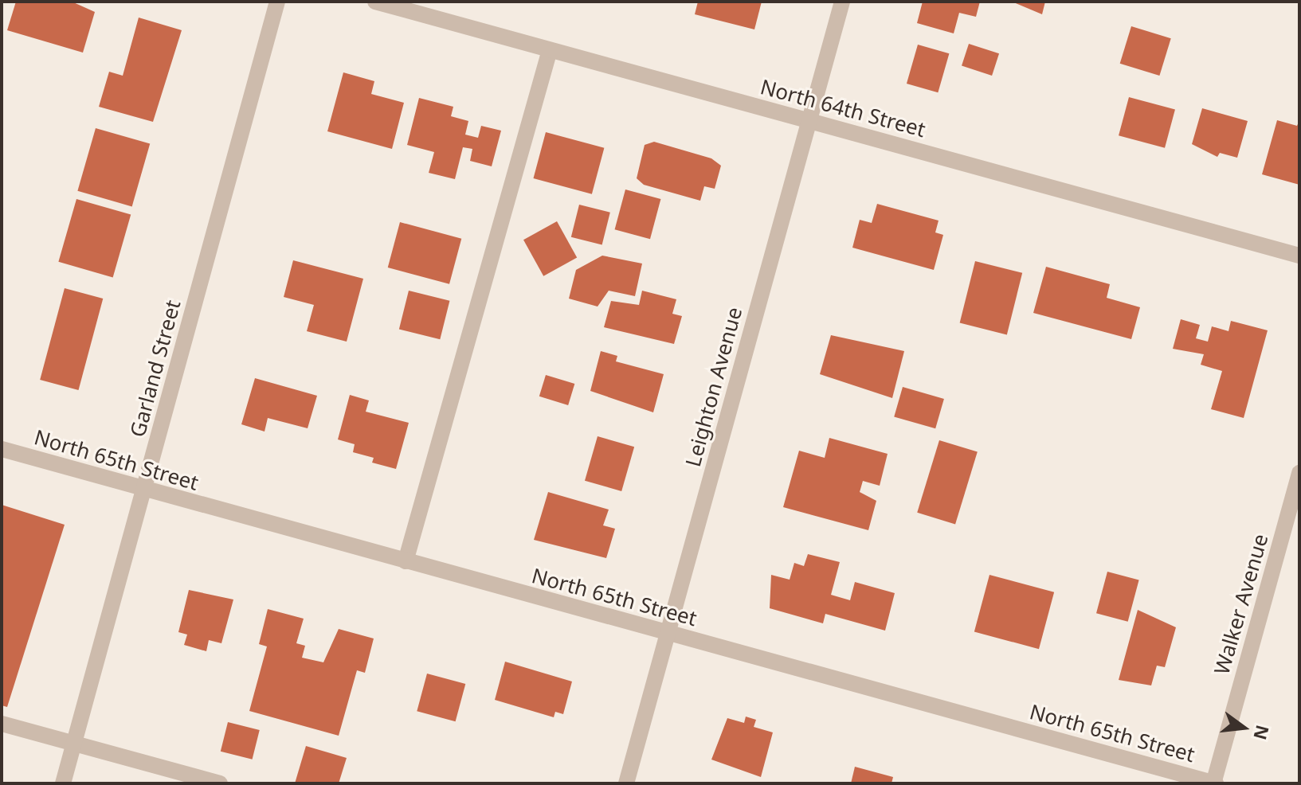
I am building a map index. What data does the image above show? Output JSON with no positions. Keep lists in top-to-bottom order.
{
  "streets": {
    "street": [
      "North 64th Street",
      "Garland Street",
      "Leighton Avenue",
      "North 65th Street",
      "Walker Avenue"
    ]
  },
  "crossings": [
    ["North 64th Street", "Leighton Avenue"],
    ["Garland Street", "North 65th Street"],
    ["Leighton Avenue", "North 65th Street"],
    ["North 65th Street", "Walker Avenue"]
  ],
  "north": "right"
}
